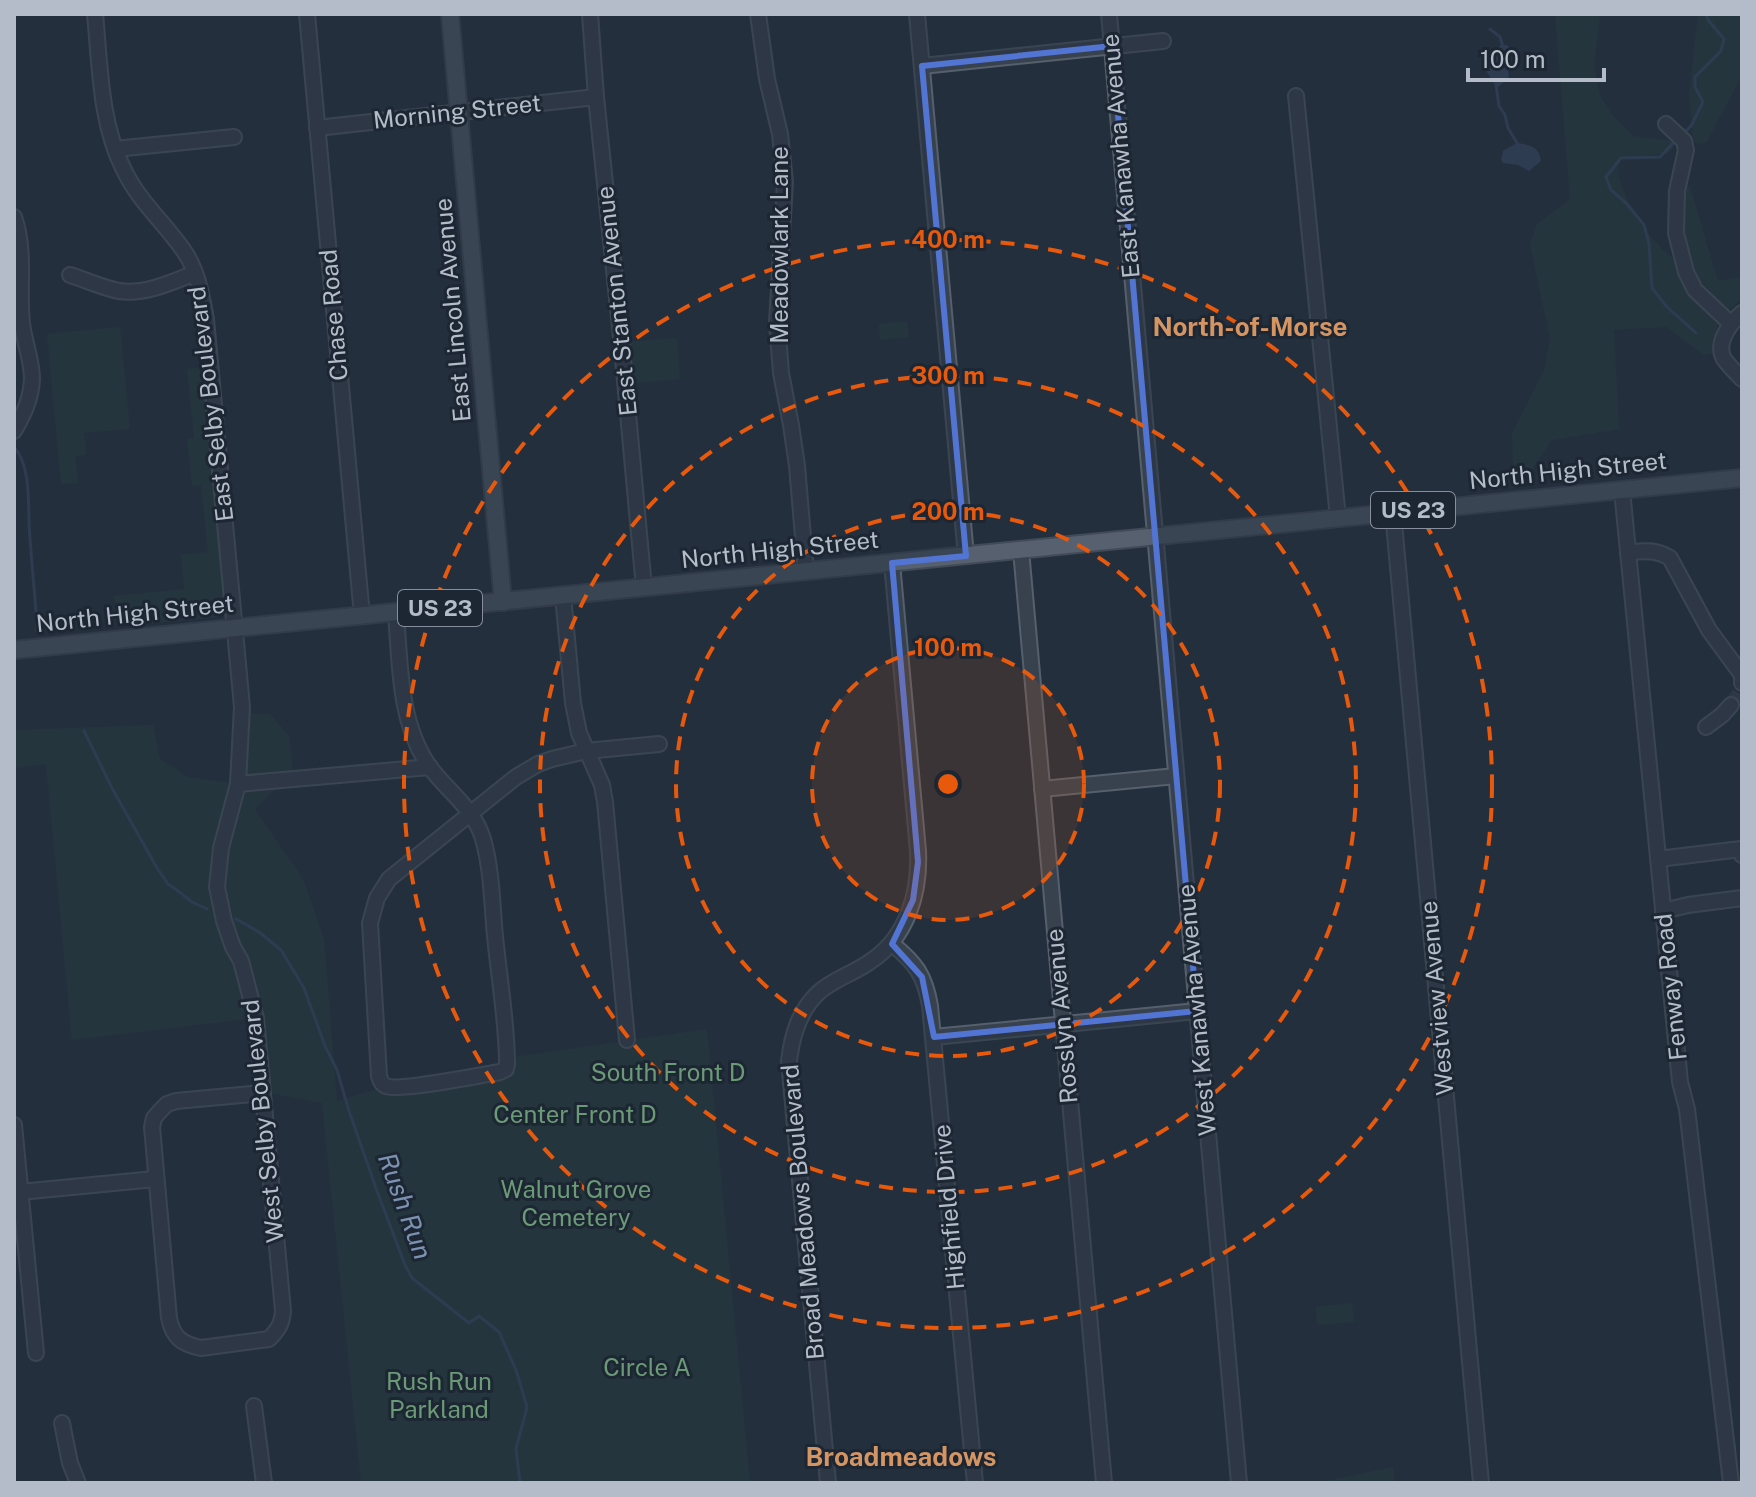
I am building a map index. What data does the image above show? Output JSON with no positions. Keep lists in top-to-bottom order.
{
  "streets": {
    "main road": ["East Lincoln Avenue", "North High Street", "US 23"],
    "street": [
      "Morning Street",
      "East Kanawha Avenue",
      "Meadowlark Lane",
      "East Stanton Avenue",
      "Chase Road",
      "East Selby Boulevard",
      "Fenway Road",
      "Westview Avenue",
      "West Kanawha Avenue",
      "Rosslyn Avenue",
      "West Selby Boulevard",
      "Highfield Drive",
      "Broad Meadows Boulevard"
    ]
  },
  "crossings": [
    ["Morning Street", "East Stanton Avenue"],
    ["Morning Street", "East Lincoln Avenue"],
    ["Morning Street", "Chase Road"],
    ["East Kanawha Avenue", "North High Street"],
    ["East Kanawha Avenue", "West Kanawha Avenue"],
    ["Meadowlark Lane", "North High Street"],
    ["East Stanton Avenue", "North High Street"],
    ["East Lincoln Avenue", "North High Street"],
    ["Chase Road", "North High Street"],
    ["East Selby Boulevard", "North High Street"],
    ["East Selby Boulevard", "West Selby Boulevard"],
    ["North High Street", "Fenway Road"],
    ["North High Street", "Westview Avenue"],
    ["North High Street", "West Kanawha Avenue"],
    ["North High Street", "Rosslyn Avenue"],
    ["North High Street", "West Selby Boulevard"],
    ["North High Street", "Broad Meadows Boulevard"],
    ["Highfield Drive", "Broad Meadows Boulevard"]
  ],
  "districts": ["North-of-Morse", "Broadmeadows"],
  "water": ["Rush Run"],
  "parks": [
    "South Front D",
    "Center Front D",
    "Walnut Grove Cemetery",
    "Circle A",
    "Rush Run Parkland"
  ],
  "scale_bar": "100 m",
  "rings": [
    "400 m",
    "300 m",
    "200 m",
    "100 m"
  ]
}
